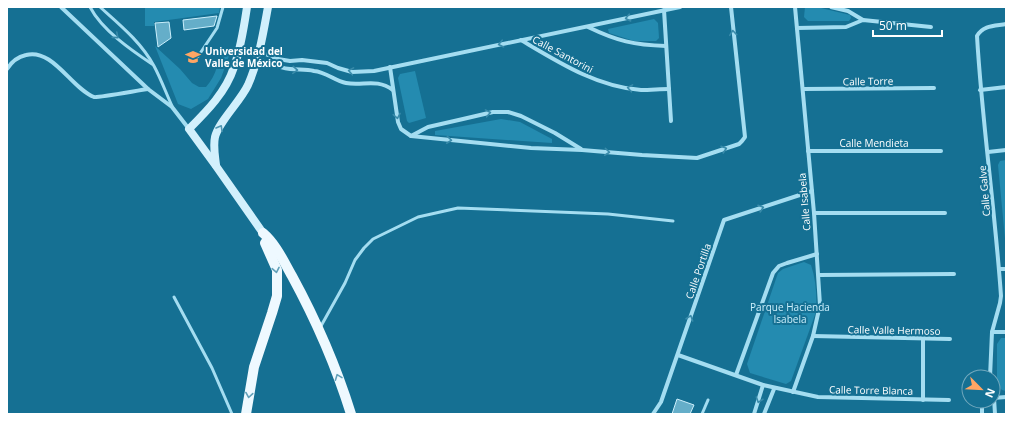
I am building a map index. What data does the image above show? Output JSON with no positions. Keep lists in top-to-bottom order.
{
  "streets": {
    "street": [
      "Calle Santorini",
      "Calle Torre",
      "Calle Mendieta",
      "Calle Galve",
      "Calle Isabela",
      "Calle Portilla",
      "Calle Valle Hermoso",
      "Calle Torre Blanca"
    ]
  },
  "crossings": [
    ["Calle Torre", "Calle Isabela"],
    ["Calle Mendieta", "Calle Isabela"],
    ["Calle Isabela", "Calle Portilla"],
    ["Calle Isabela", "Calle Valle Hermoso"],
    ["Calle Isabela", "Calle Torre Blanca"],
    ["Calle Portilla", "Calle Torre Blanca"]
  ],
  "one_way": ["Calle Santorini", "Calle Portilla"],
  "parks": ["Parque Hacienda Isabela"],
  "places": {
    "school or university": ["Universidad del Valle de México"]
  },
  "scale_bar": "50 m",
  "north": "bottom right"
}
